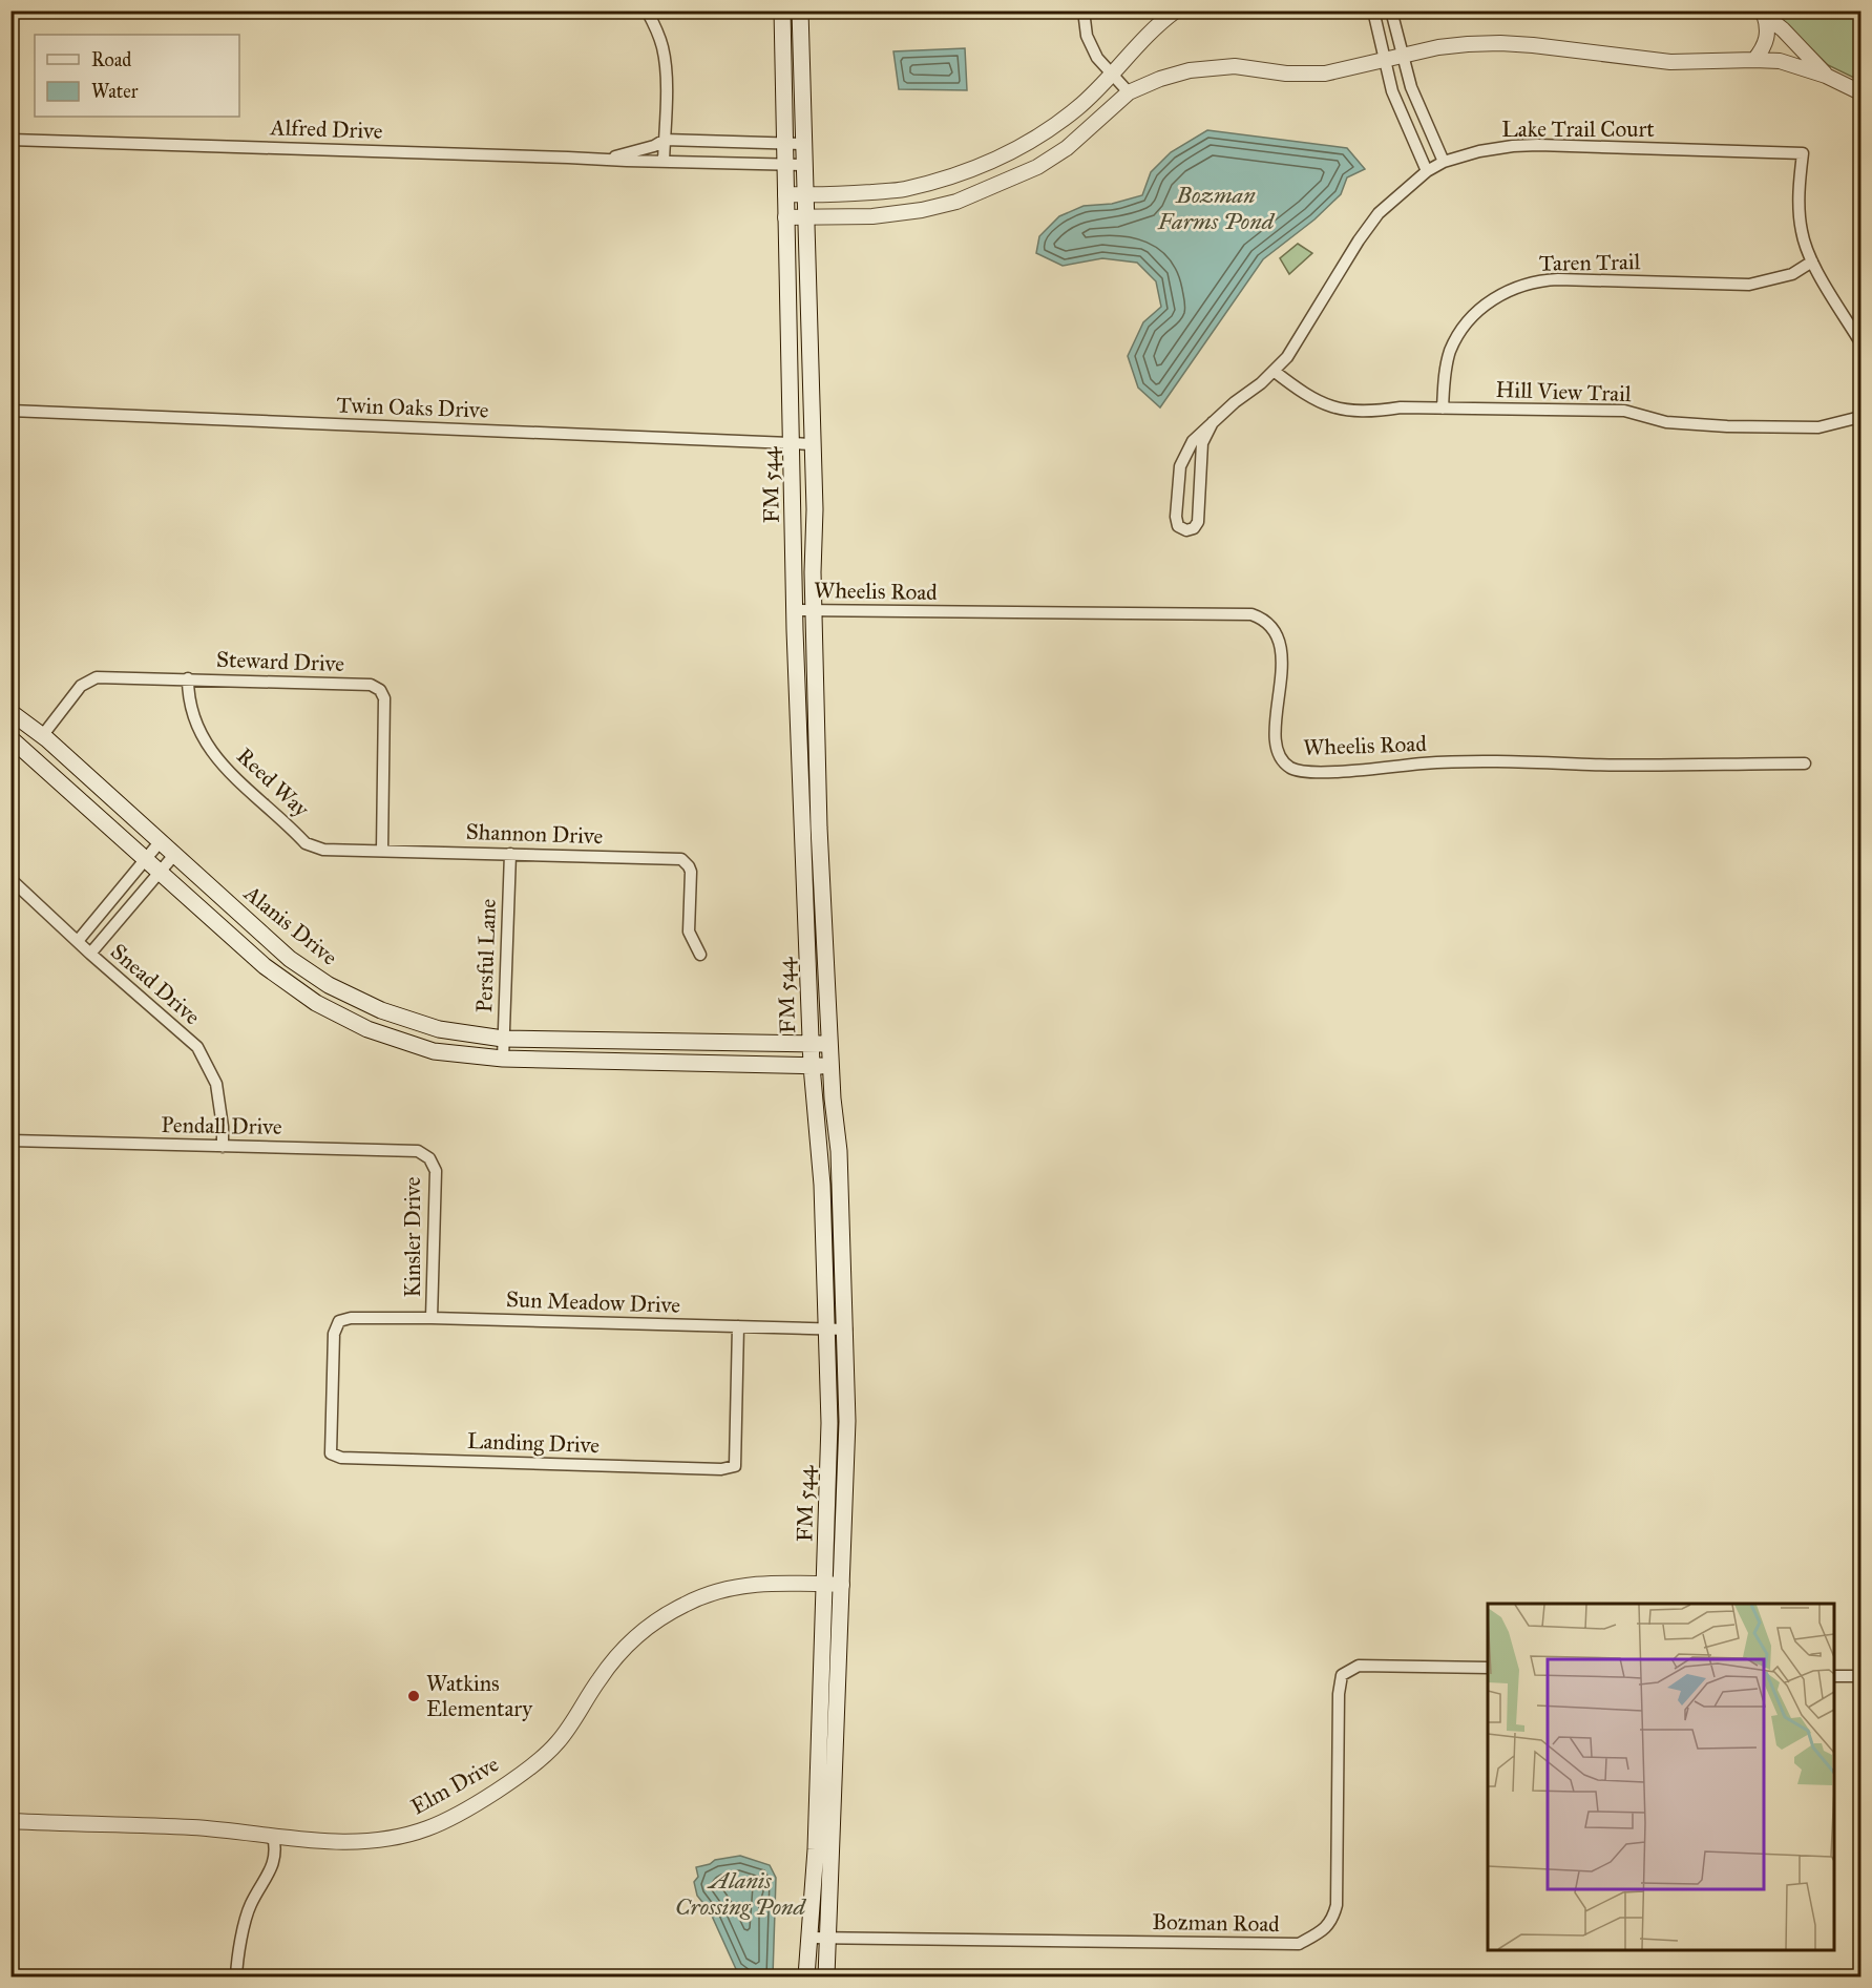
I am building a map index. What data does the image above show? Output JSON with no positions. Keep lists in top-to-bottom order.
{
  "streets": {
    "main road": ["FM 544", "Alanis Drive"],
    "street": [
      "Alfred Drive",
      "Lake Trail Court",
      "Taren Trail",
      "Hill View Trail",
      "Twin Oaks Drive",
      "Wheelis Road",
      "Steward Drive",
      "Reed Way",
      "Shannon Drive",
      "Persful Lane",
      "Snead Drive",
      "Pendall Drive",
      "Kinsler Drive",
      "Sun Meadow Drive",
      "Landing Drive",
      "Elm Drive",
      "Bozman Road"
    ]
  },
  "crossings": [
    ["Alfred Drive", "FM 544"],
    ["Lake Trail Court", "Taren Trail"],
    ["Lake Trail Court", "Hill View Trail"],
    ["Taren Trail", "Hill View Trail"],
    ["Twin Oaks Drive", "FM 544"],
    ["FM 544", "Wheelis Road"],
    ["FM 544", "Alanis Drive"],
    ["FM 544", "Sun Meadow Drive"],
    ["FM 544", "Elm Drive"],
    ["FM 544", "Bozman Road"],
    ["Steward Drive", "Reed Way"],
    ["Steward Drive", "Shannon Drive"],
    ["Steward Drive", "Alanis Drive"],
    ["Reed Way", "Shannon Drive"],
    ["Shannon Drive", "Persful Lane"],
    ["Alanis Drive", "Persful Lane"],
    ["Snead Drive", "Pendall Drive"],
    ["Pendall Drive", "Kinsler Drive"],
    ["Kinsler Drive", "Sun Meadow Drive"],
    ["Sun Meadow Drive", "Landing Drive"]
  ],
  "water": ["Bozman Farms Pond", "Alanis Crossing Pond"],
  "places": ["Watkins Elementary"],
  "legend": ["Road", "Water"]
}
